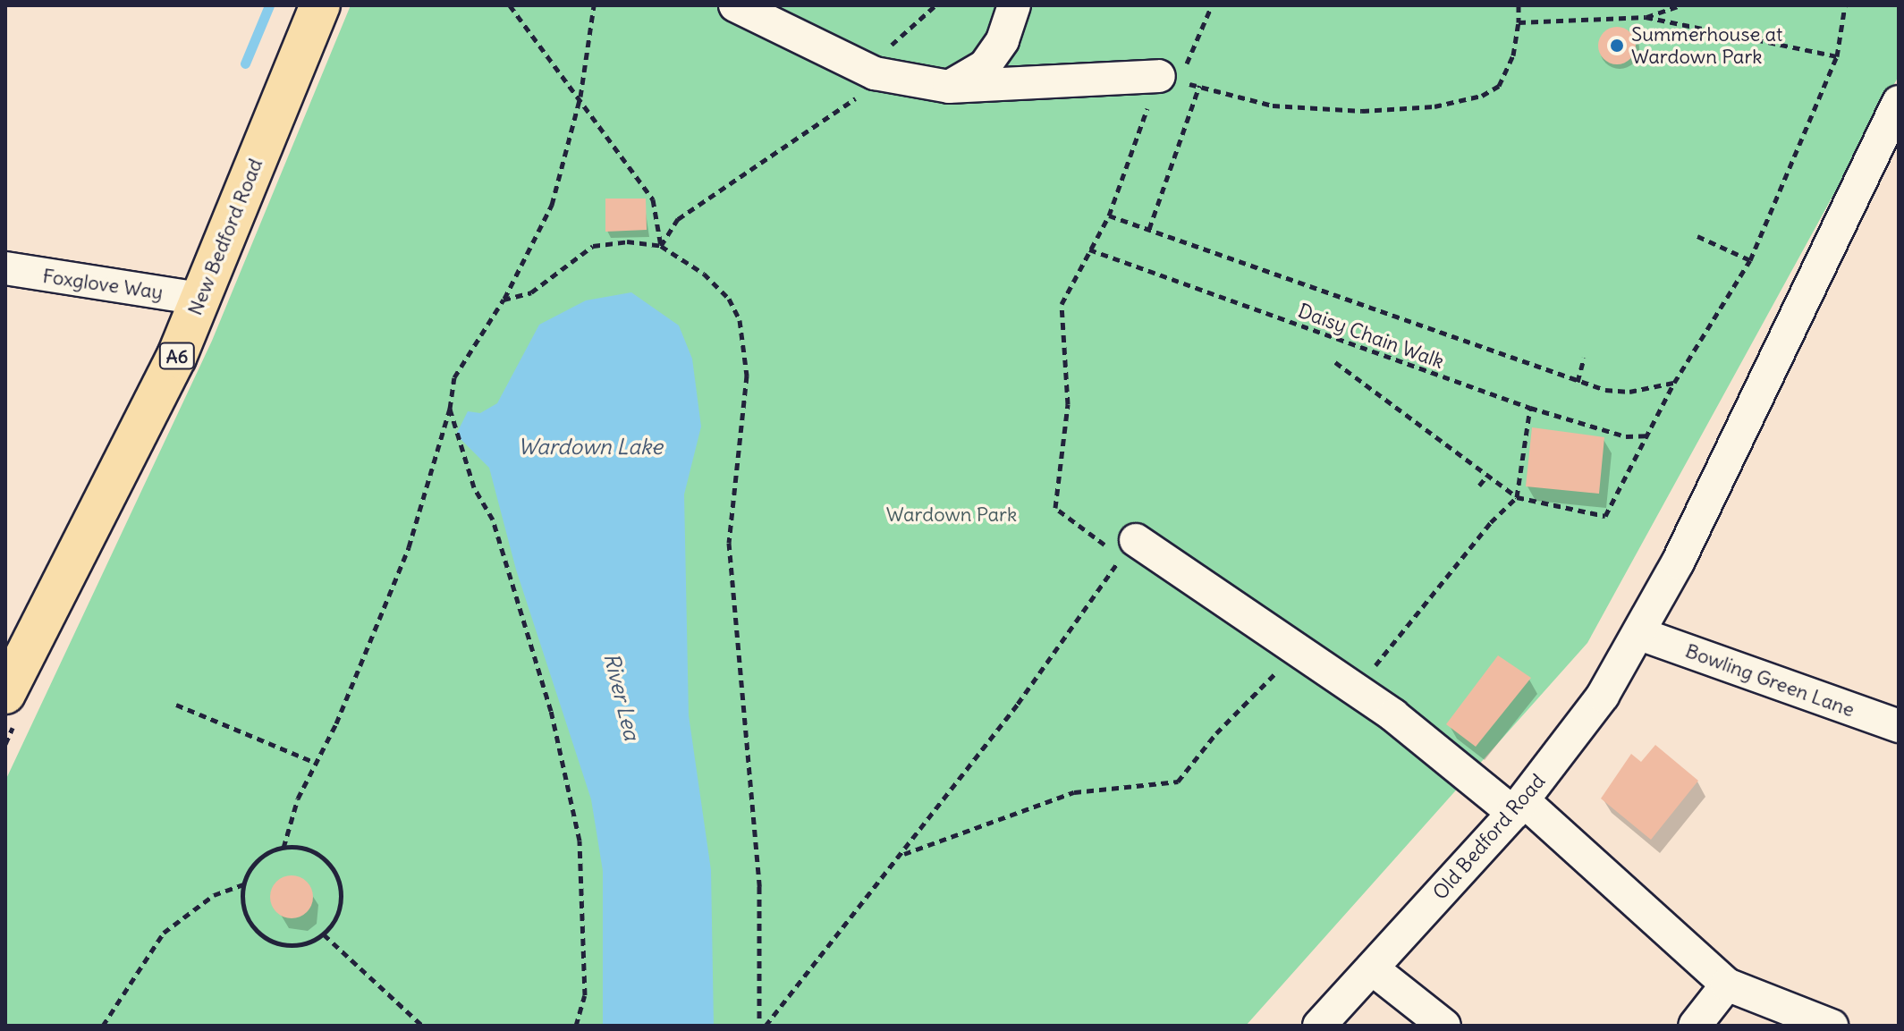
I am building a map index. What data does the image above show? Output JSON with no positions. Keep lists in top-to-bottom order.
{
  "streets": {
    "highway": ["New Bedford Road", "A6"],
    "street": ["Foxglove Way", "Bowling Green Lane", "Old Bedford Road"],
    "path": ["Daisy Chain Walk"]
  },
  "crossings": [
    ["New Bedford Road", "Foxglove Way"],
    ["Bowling Green Lane", "Old Bedford Road"]
  ],
  "water": ["Wardown Lake", "River Lea"],
  "parks": ["Wardown Park"],
  "places": ["Summerhouse at Wardown Park"]
}
